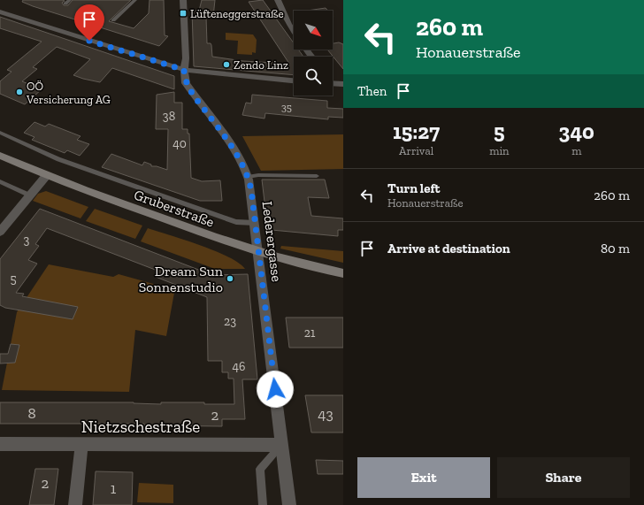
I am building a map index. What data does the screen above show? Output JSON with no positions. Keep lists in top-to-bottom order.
{
  "streets": {
    "main road": ["Gruberstraße"],
    "street": ["Lederergasse", "Nietzschestraße"]
  },
  "crossings": [
    ["Gruberstraße", "Lederergasse"],
    ["Lederergasse", "Nietzschestraße"]
  ],
  "places": {
    "transit": ["Lüfteneggerstraße"],
    "other": ["Zendo Linz", "OÖ Versicherung AG", "Dream Sun Sonnenstudio"]
  },
  "house_numbers": [
    "35",
    "38",
    "40",
    "3",
    "5",
    "23",
    "21",
    "46",
    "8",
    "43",
    "2",
    "2",
    "1"
  ],
  "north": "bottom right",
  "page": {
    "turn": ["260 m", "Honauerstraße"],
    "then": "Then",
    "eta": [
      "15:27",
      "Arrival",
      "5",
      "min",
      "340",
      "m"
    ],
    "list": [
      {
        "name": "Turn left",
        "note": "Honauerstraße",
        "value": "260 m"
      },
      {
        "name": "Arrive at destination",
        "value": "80 m"
      }
    ],
    "buttons": ["Exit", "Share"]
  }
}
